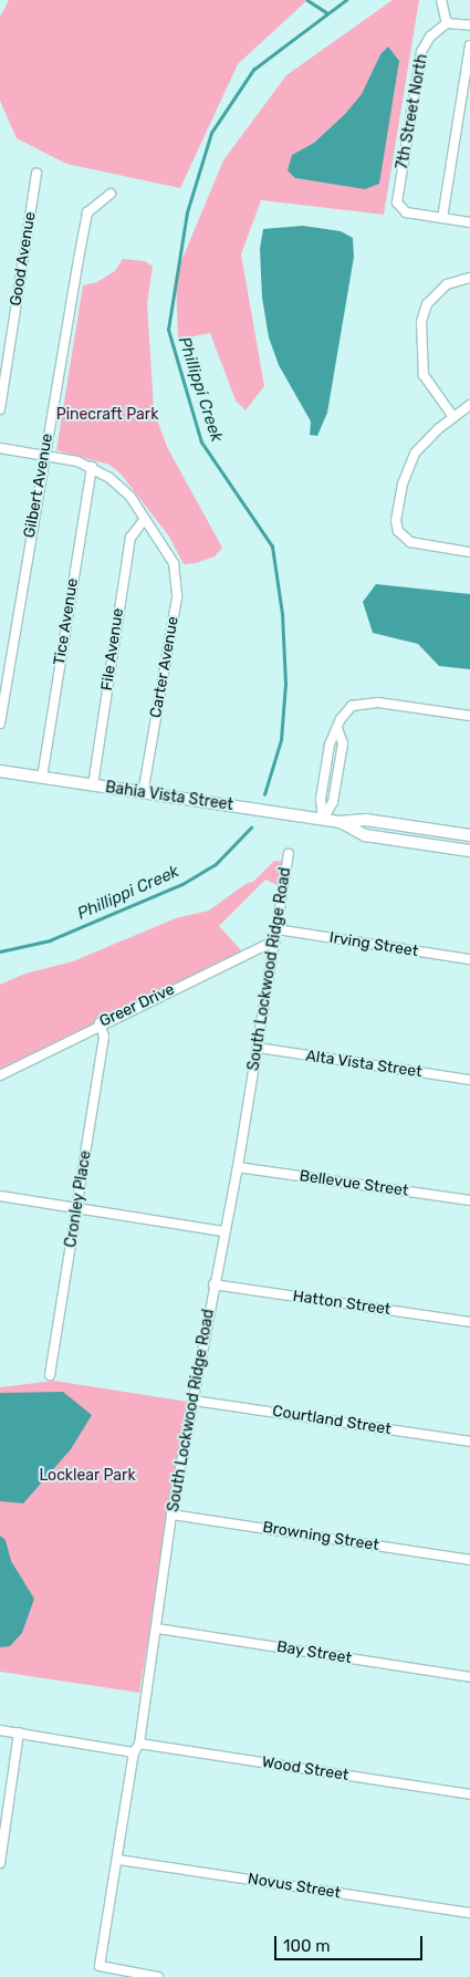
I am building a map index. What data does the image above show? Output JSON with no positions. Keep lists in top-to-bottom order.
{
  "streets": {
    "street": [
      "7th Street North",
      "Good Avenue",
      "Gilbert Avenue",
      "Tice Avenue",
      "File Avenue",
      "Carter Avenue",
      "Bahia Vista Street",
      "Irving Street",
      "South Lockwood Ridge Road",
      "Greer Drive",
      "Alta Vista Street",
      "Bellevue Street",
      "Cronley Place",
      "Hatton Street",
      "Courtland Street",
      "Browning Street",
      "Bay Street",
      "Wood Street",
      "Novus Street"
    ]
  },
  "crossings": [
    ["Tice Avenue", "Carter Avenue"],
    ["Tice Avenue", "Bahia Vista Street"],
    ["File Avenue", "Carter Avenue"],
    ["File Avenue", "Bahia Vista Street"],
    ["Carter Avenue", "Bahia Vista Street"],
    ["Irving Street", "South Lockwood Ridge Road"],
    ["South Lockwood Ridge Road", "Greer Drive"],
    ["South Lockwood Ridge Road", "Alta Vista Street"],
    ["South Lockwood Ridge Road", "Bellevue Street"],
    ["South Lockwood Ridge Road", "Hatton Street"],
    ["South Lockwood Ridge Road", "Courtland Street"],
    ["South Lockwood Ridge Road", "Browning Street"],
    ["South Lockwood Ridge Road", "Bay Street"],
    ["South Lockwood Ridge Road", "Wood Street"],
    ["South Lockwood Ridge Road", "Novus Street"],
    ["Greer Drive", "Cronley Place"]
  ],
  "water": ["Phillippi Creek"],
  "parks": ["Pinecraft Park", "Locklear Park"],
  "scale_bar": "100 m"
}
